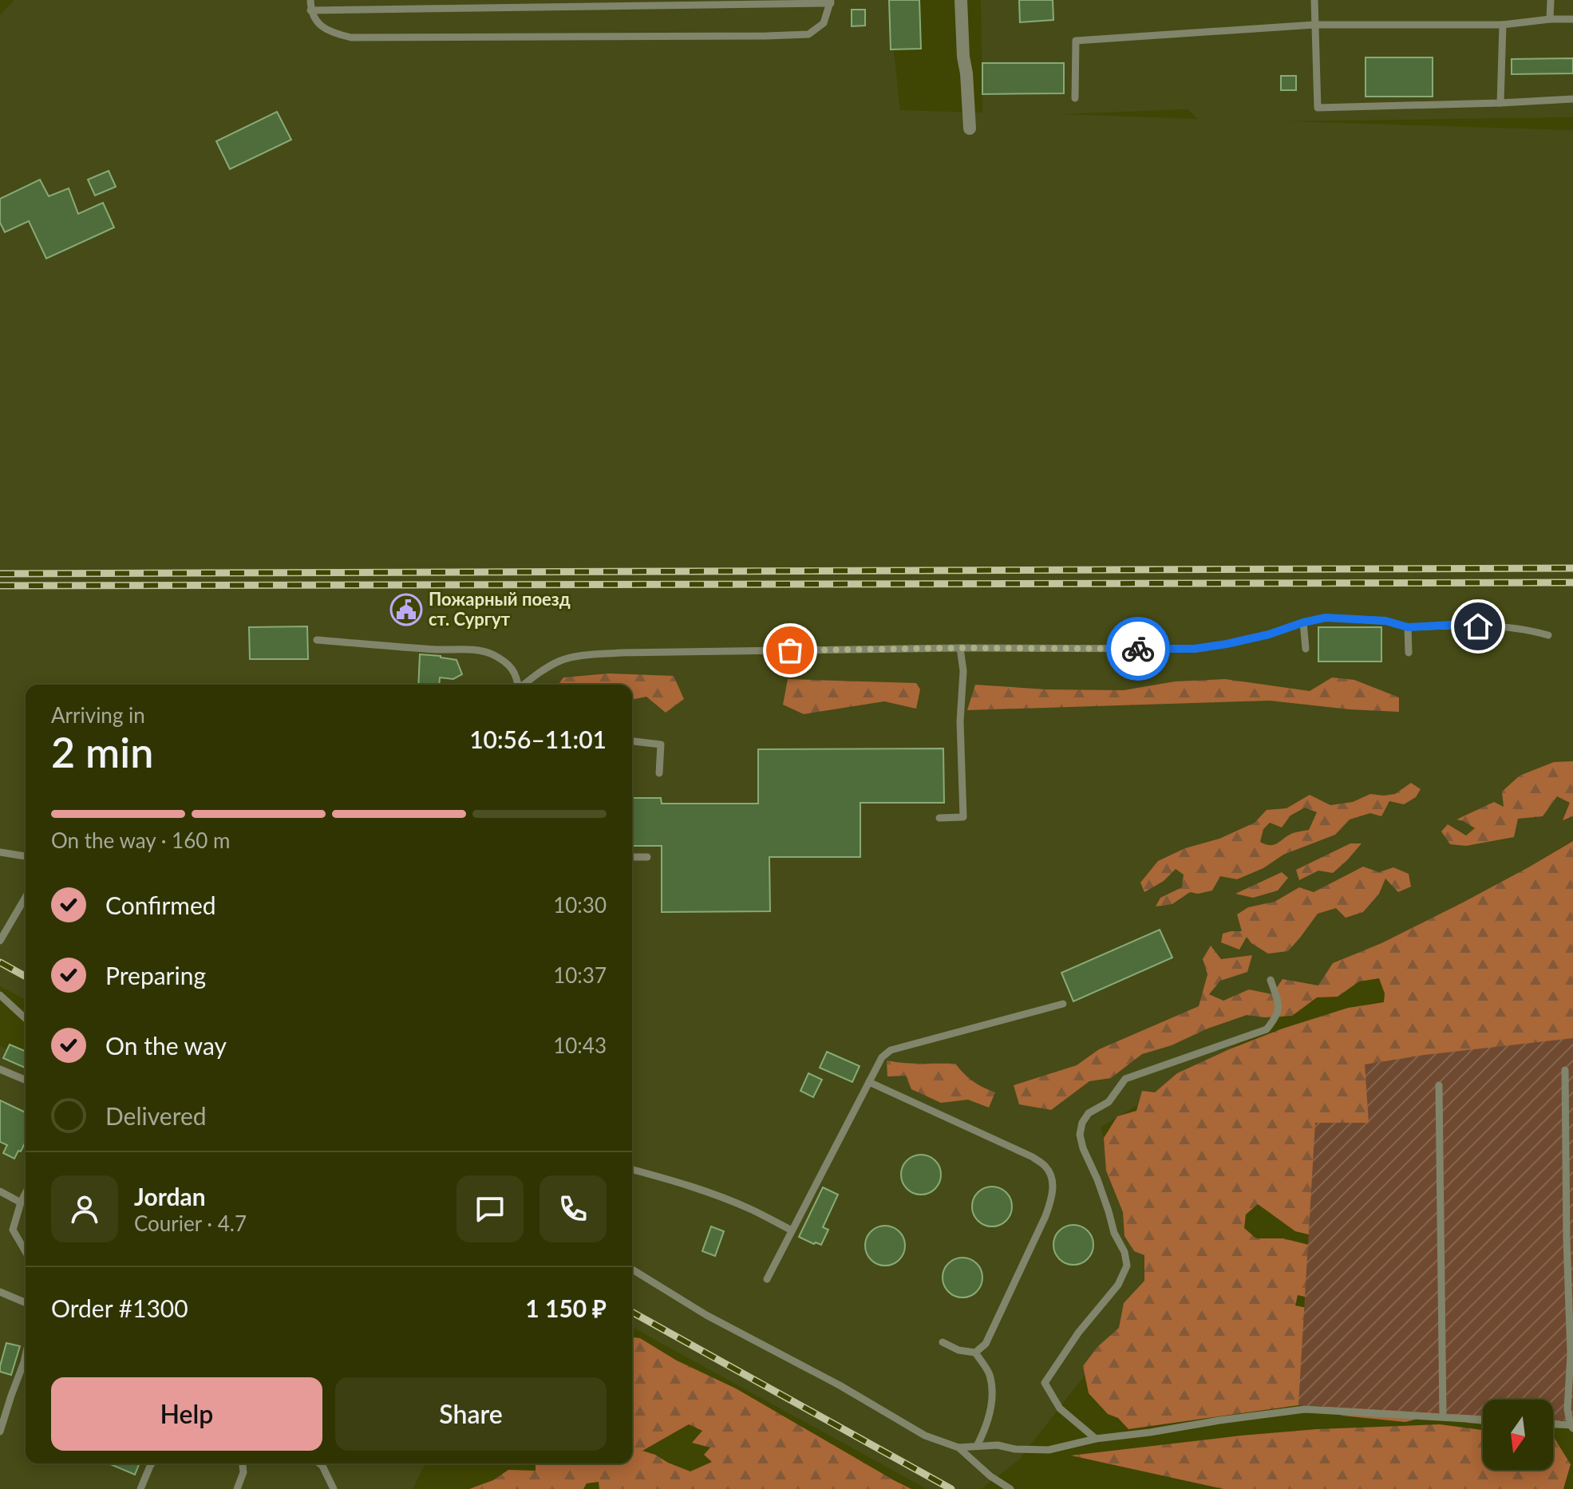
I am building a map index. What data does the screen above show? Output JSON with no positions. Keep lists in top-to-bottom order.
{
  "places": {
    "public building": ["Пожарный поезд ст. Сургут"]
  },
  "north": "bottom",
  "page": {
    "heading": ["2 min", "Arriving in", "10:56–11:01"],
    "panel": [
      "Jordan",
      "Courier · 4.7",
      "Order #1300",
      "1 150 ₽"
    ],
    "bar": "On the way · 160 m",
    "list": [
      ["Confirmed", "10:30"],
      ["Preparing", "10:37"],
      ["On the way", "10:43"],
      "Delivered"
    ],
    "buttons": ["Help", "Share"]
  }
}
